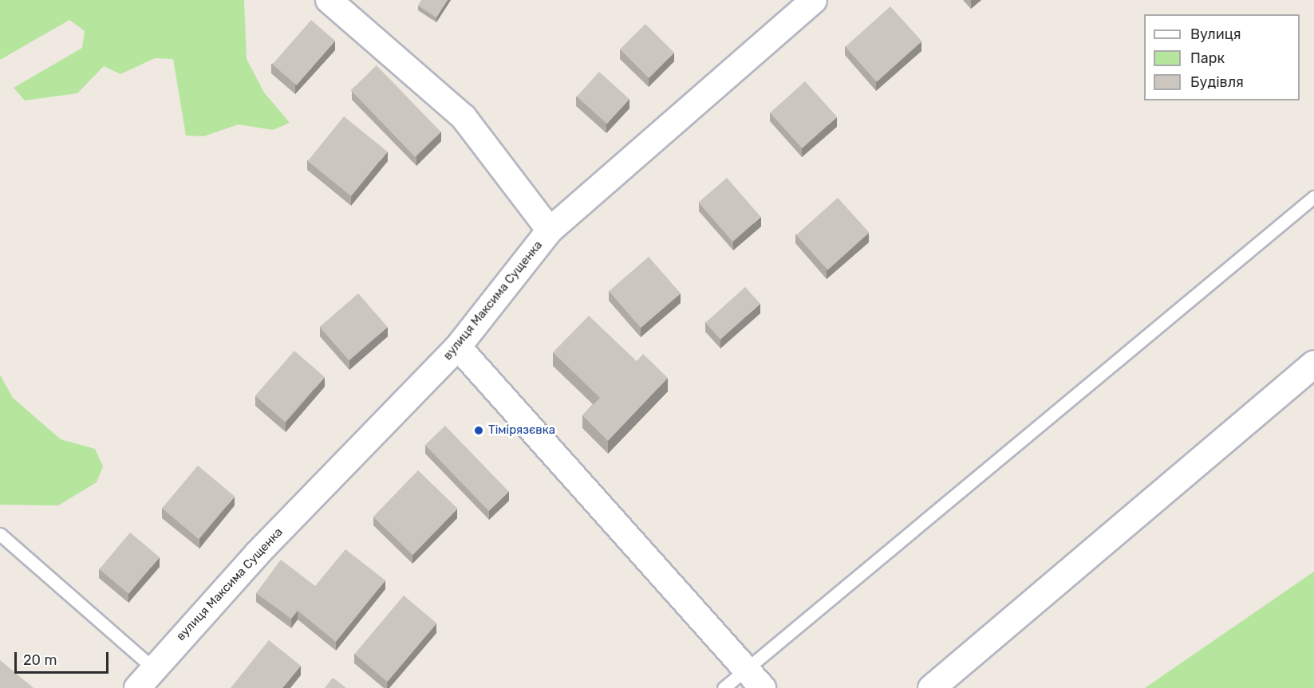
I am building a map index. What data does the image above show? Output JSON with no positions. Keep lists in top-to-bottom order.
{
  "streets": {
    "street": ["вулиця Максима Сущенка"]
  },
  "places": ["Тімірязєвка"],
  "legend": ["Вулиця", "Парк", "Будівля"],
  "scale_bar": "20 m"
}
